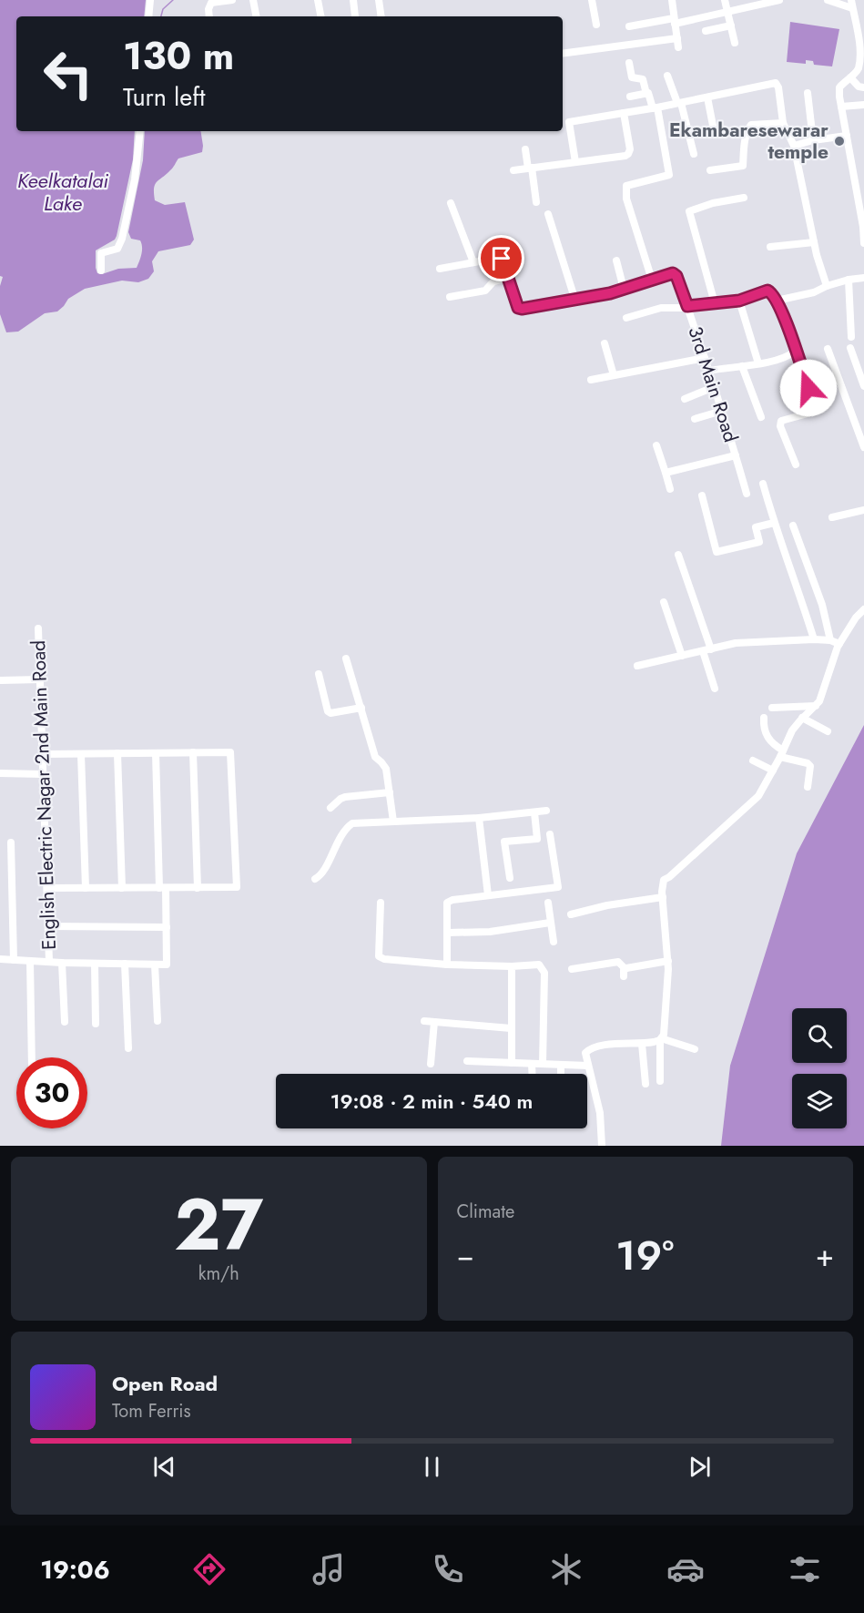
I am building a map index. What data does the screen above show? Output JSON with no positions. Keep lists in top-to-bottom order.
{
  "streets": {
    "street": ["3rd Main Road", "English Electric Nagar 2nd Main Road"]
  },
  "water": ["Keelkatalai Lake"],
  "places": ["Ekambaresewarar temple"],
  "page": {
    "turn": ["130 m", "Turn left"],
    "limit": "30",
    "trip": "19:08 · 2 min · 540 m",
    "tile": [
      ["27", "km/h"],
      "Climate"
    ],
    "heat": ["−", "19°", "+"],
    "song": ["Open Road", "Tom Ferris"],
    "tabs": "19:06"
  }
}
